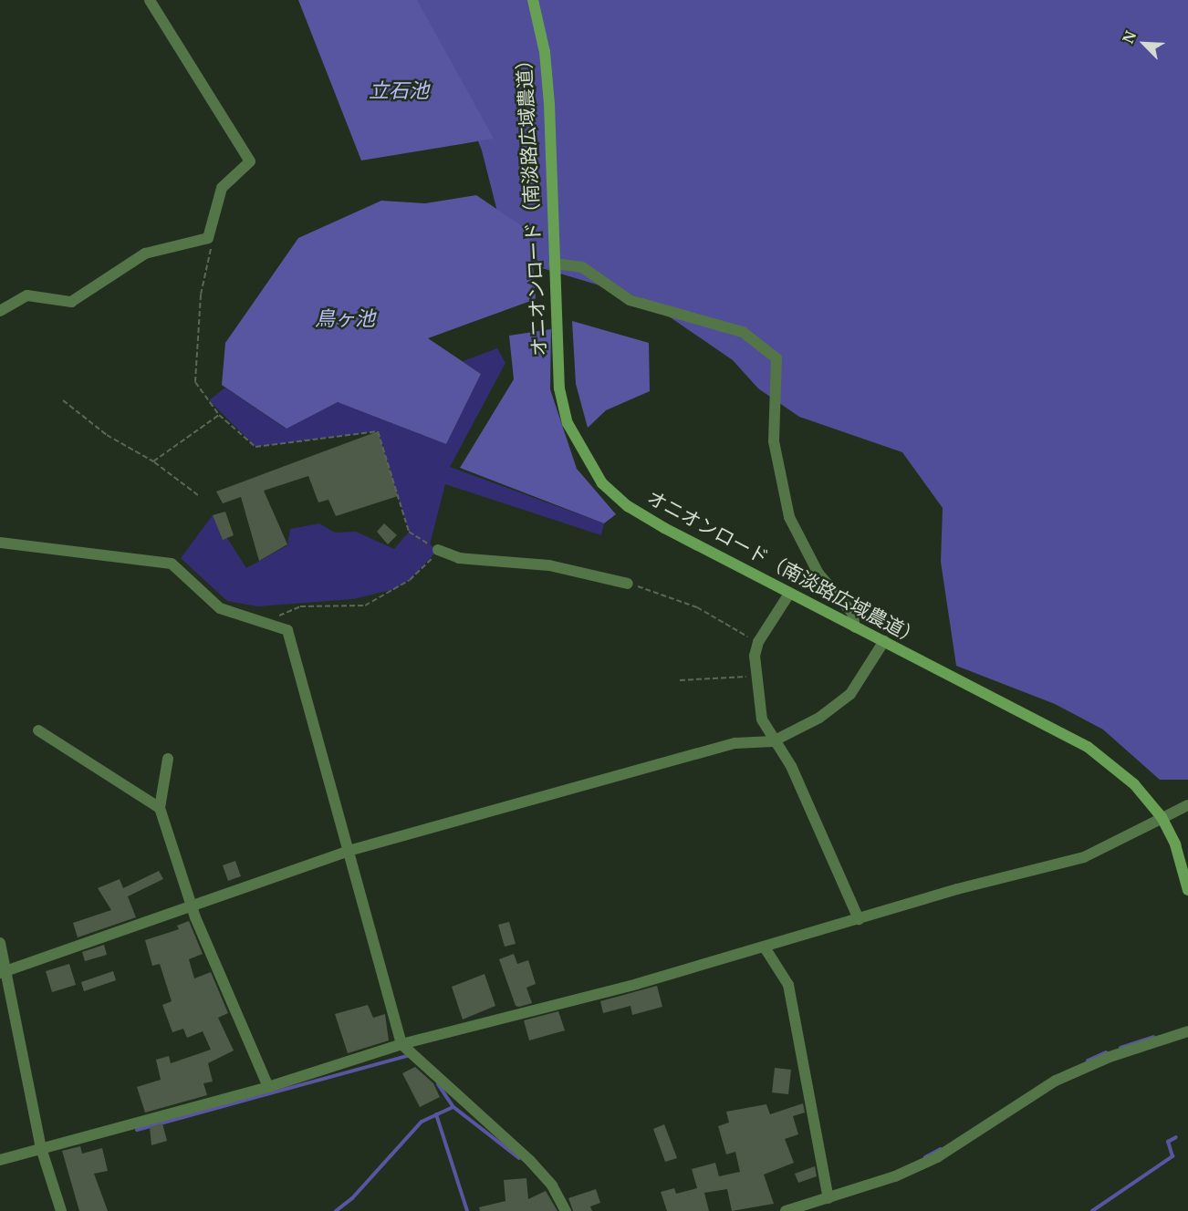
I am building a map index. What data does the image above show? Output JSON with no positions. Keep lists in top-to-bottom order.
{
  "streets": {
    "street": ["オニオンロード（南淡路広域農道）"]
  },
  "water": ["立石池", "鳥ヶ池"],
  "north": "top left"
}
